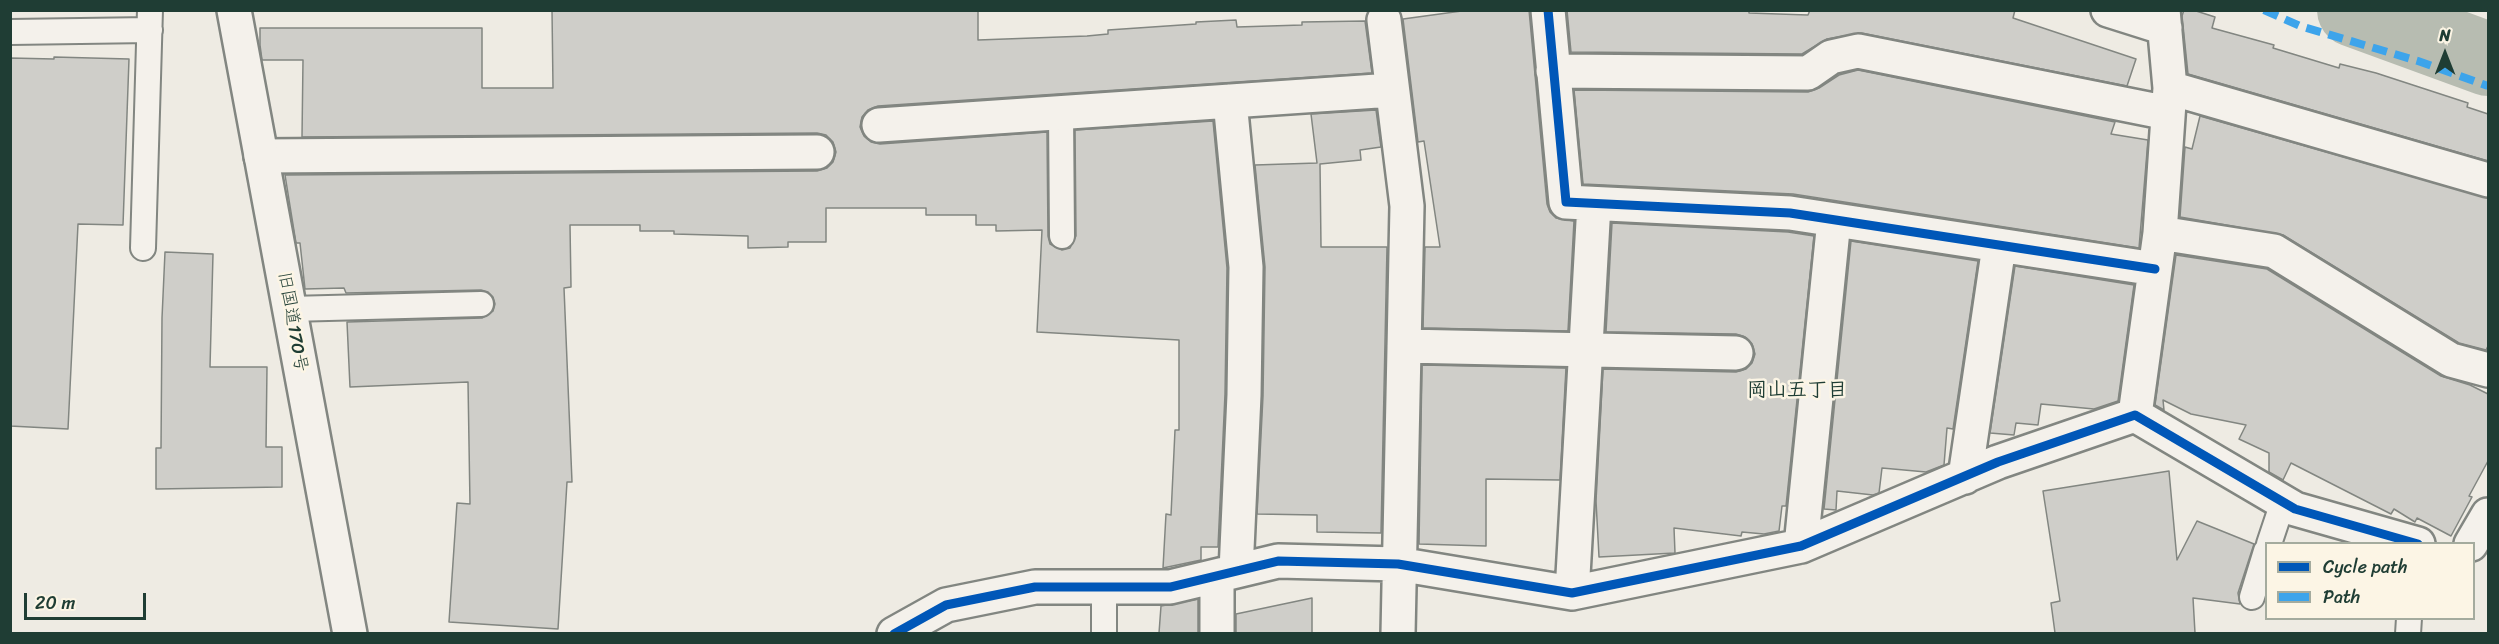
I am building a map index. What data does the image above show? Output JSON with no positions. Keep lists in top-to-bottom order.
{
  "streets": {
    "main road": ["旧国道170号"]
  },
  "districts": ["岡山五丁目"],
  "legend": ["Cycle path", "Path"],
  "scale_bar": "20 m",
  "north": "top"
}
